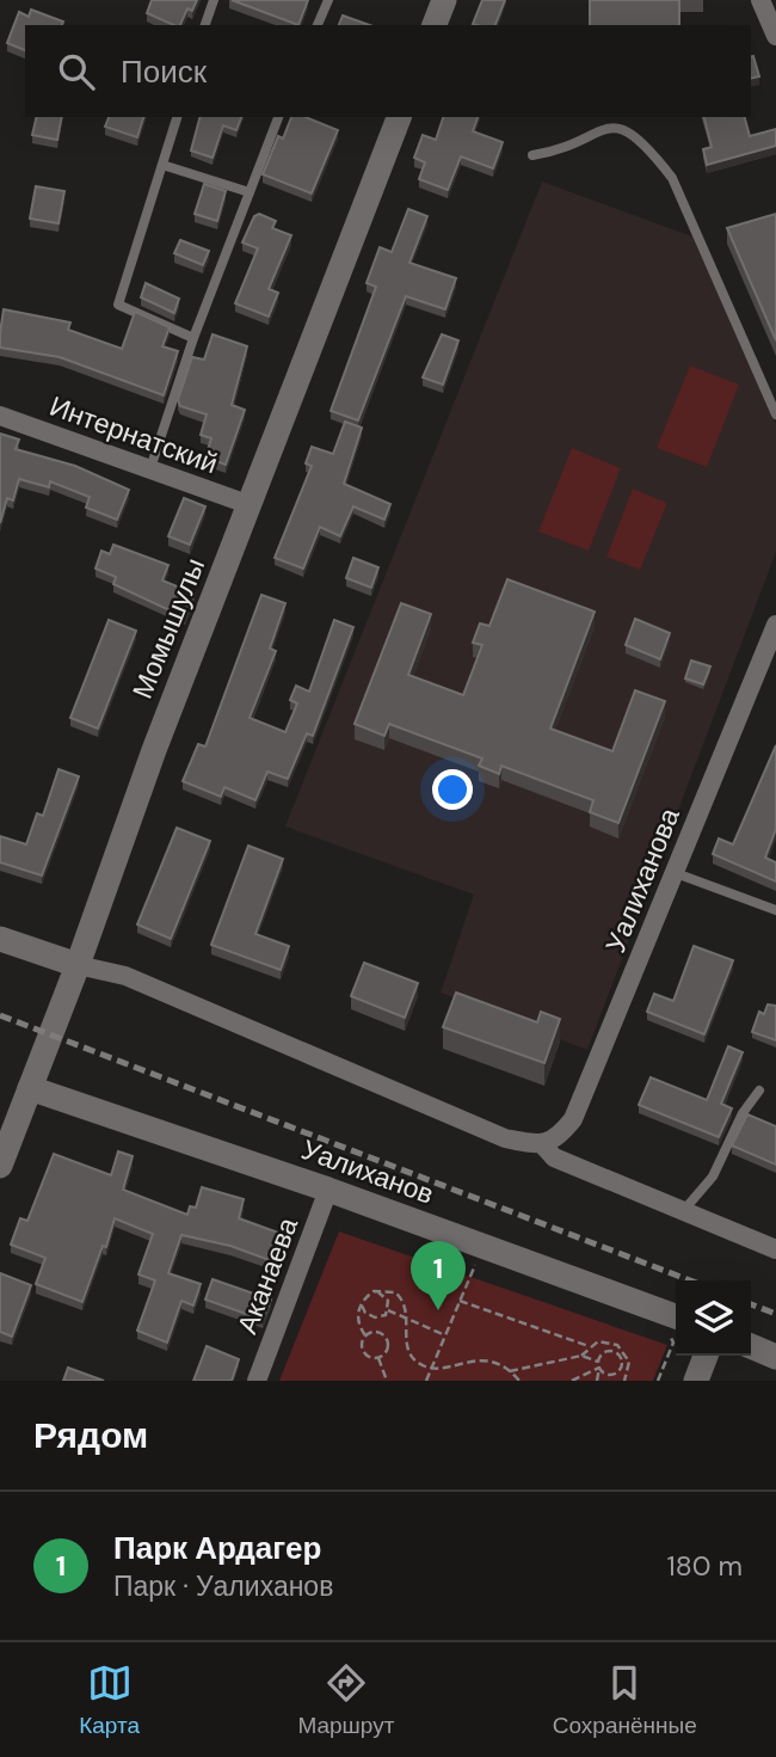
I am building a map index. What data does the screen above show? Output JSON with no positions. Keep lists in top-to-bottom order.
{
  "streets": {
    "main road": ["Момышулы", "Уалиханов"],
    "street": ["Интернатский", "Уалиханова", "Аканаева"]
  },
  "crossings": [
    ["Интернатский", "Момышулы"],
    ["Момышулы", "Уалиханов"],
    ["Уалиханов", "Аканаева"]
  ],
  "page": {
    "search": "Поиск",
    "pins": "1",
    "heading": "Рядом",
    "list": [
      {
        "mark": "1",
        "name": "Парк Ардагер",
        "note": "Парк · Уалиханов",
        "value": "180 m"
      }
    ],
    "nav": ["Карта", "Маршрут", "Сохранённые"]
  }
}
